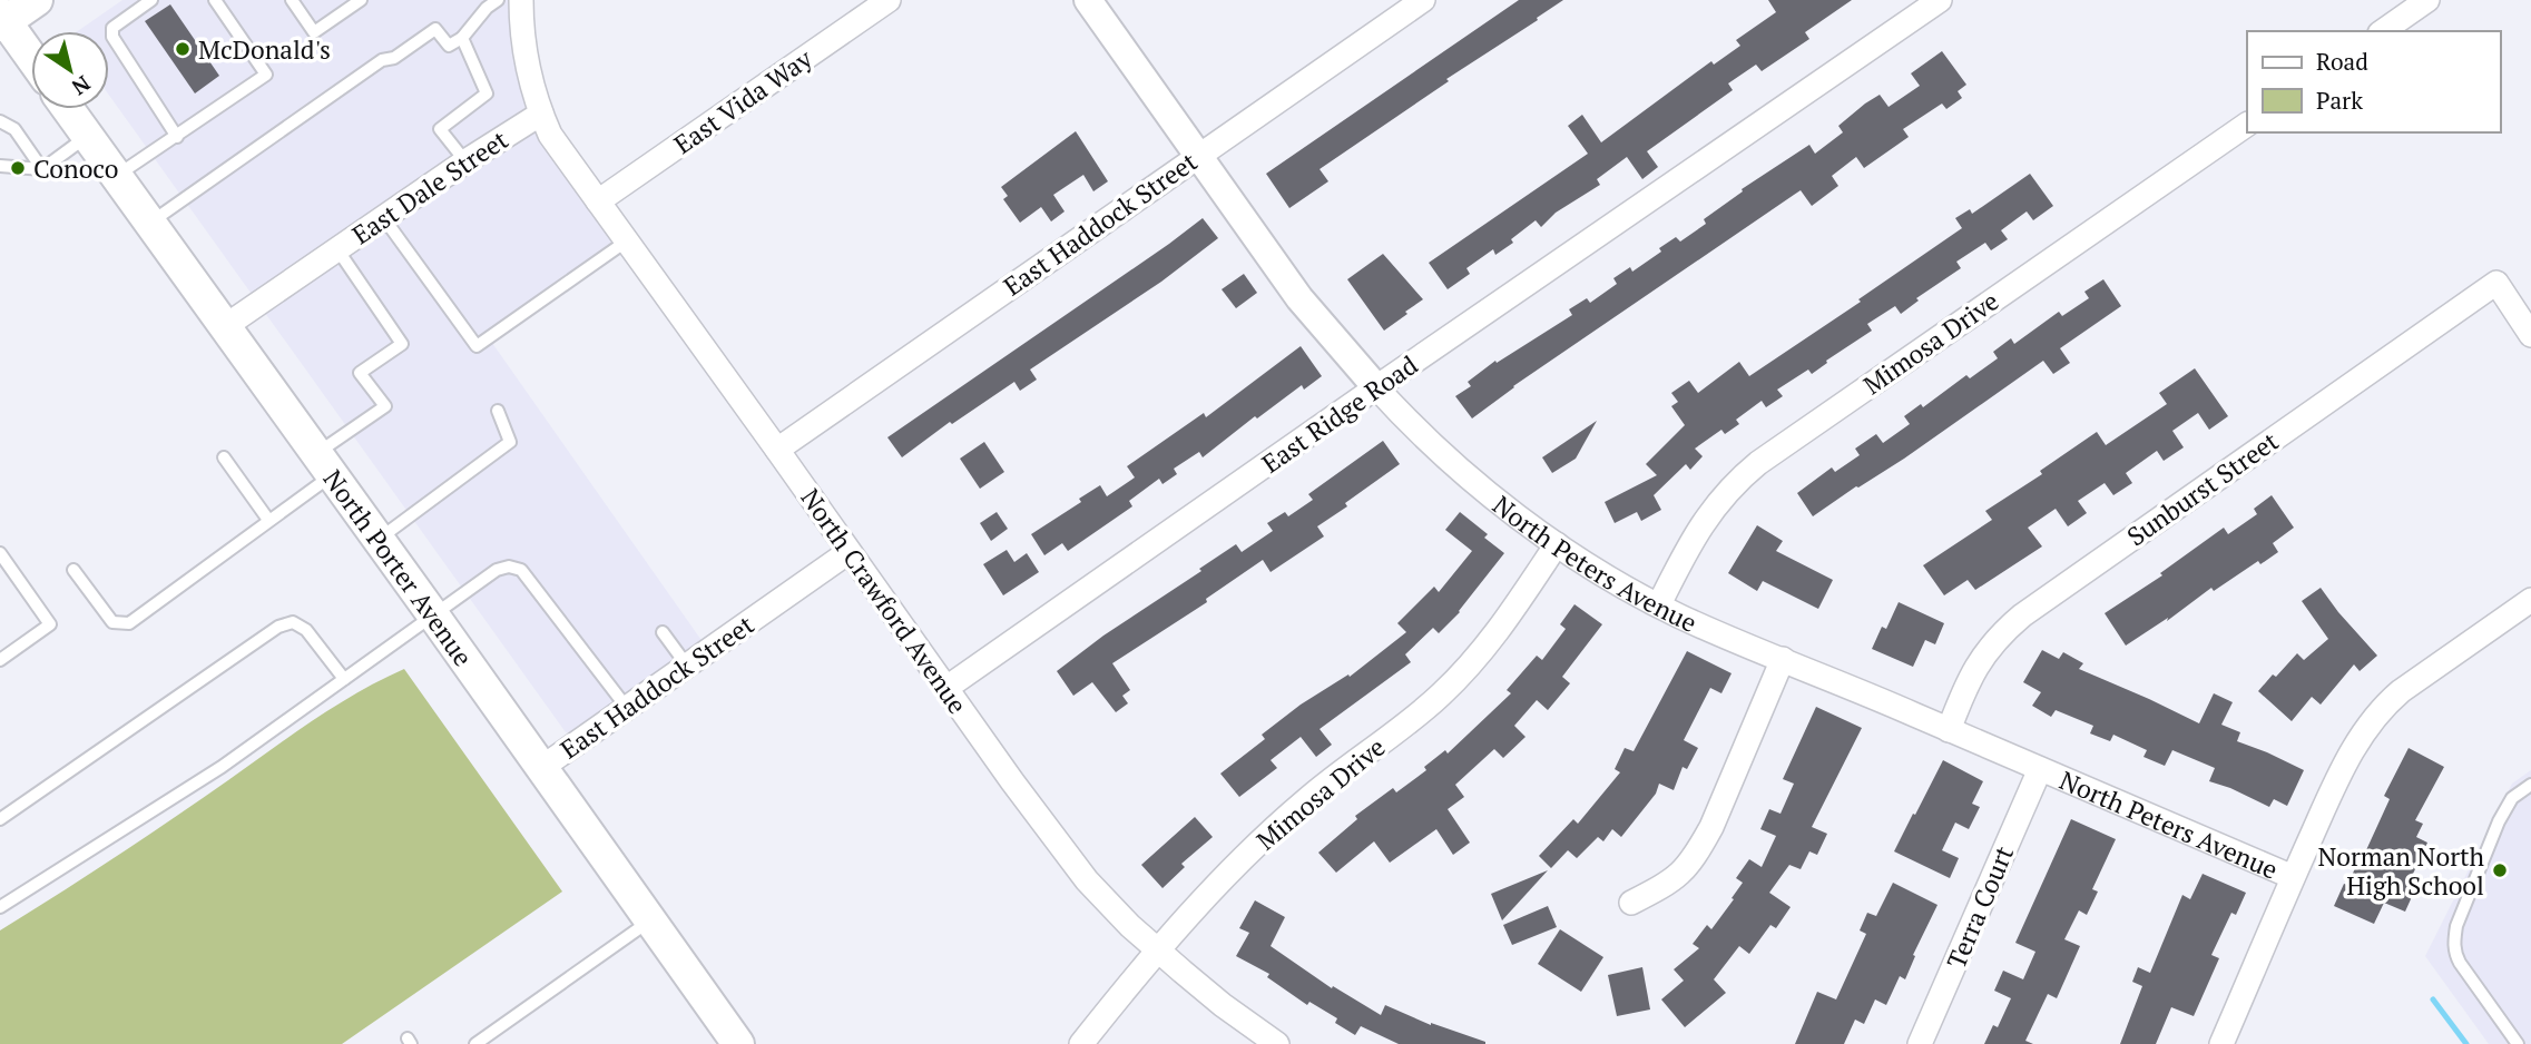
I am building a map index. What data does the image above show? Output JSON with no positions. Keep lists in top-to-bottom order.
{
  "streets": {
    "main road": ["North Porter Avenue"],
    "street": [
      "East Vida Way",
      "East Dale Street",
      "East Haddock Street",
      "Mimosa Drive",
      "East Ridge Road",
      "Sunburst Street",
      "North Peters Avenue",
      "North Crawford Avenue",
      "Terra Court"
    ]
  },
  "crossings": [
    ["East Vida Way", "North Crawford Avenue"],
    ["East Dale Street", "North Porter Avenue"],
    ["East Dale Street", "North Crawford Avenue"],
    ["East Haddock Street", "North Peters Avenue"],
    ["East Haddock Street", "North Porter Avenue"],
    ["East Haddock Street", "North Crawford Avenue"],
    ["Mimosa Drive", "North Peters Avenue"],
    ["Mimosa Drive", "North Crawford Avenue"],
    ["East Ridge Road", "North Peters Avenue"],
    ["East Ridge Road", "North Crawford Avenue"],
    ["Sunburst Street", "North Peters Avenue"],
    ["North Peters Avenue", "Terra Court"]
  ],
  "places": ["McDonald's", "Conoco", "Norman North High School"],
  "legend": ["Road", "Park"],
  "north": "bottom right"
}
